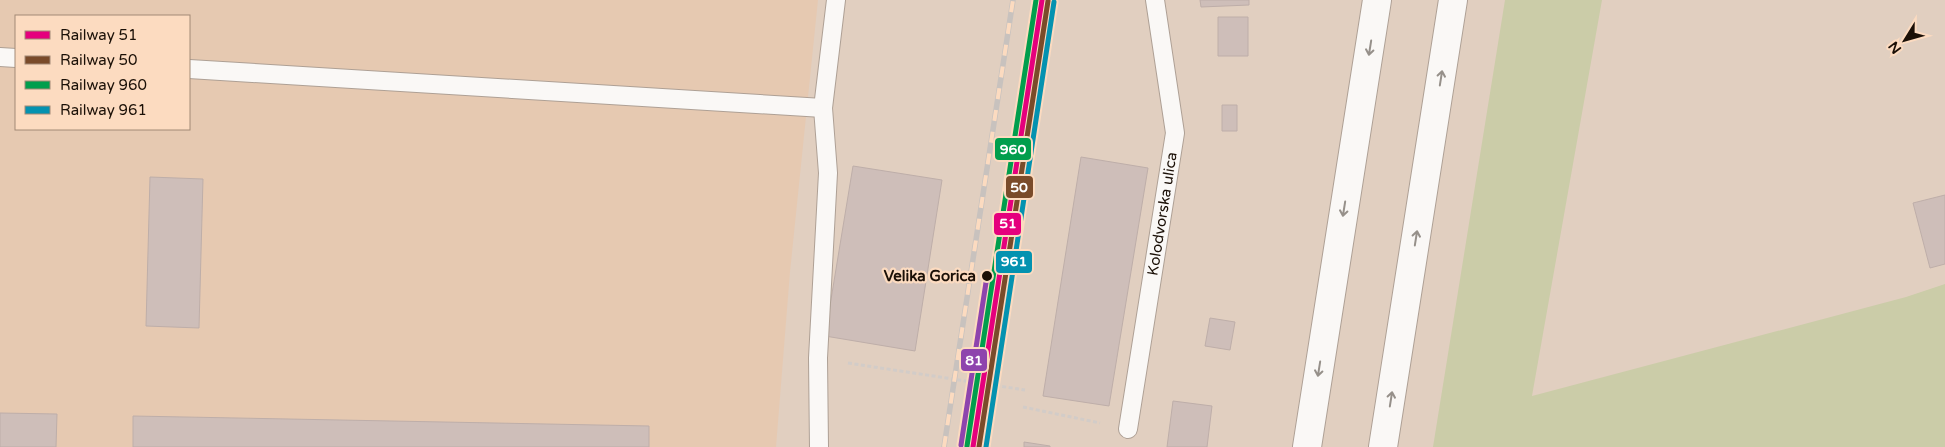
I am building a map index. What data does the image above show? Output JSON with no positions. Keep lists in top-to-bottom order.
{
  "streets": {
    "lane": ["Kolodvorska ulica"]
  },
  "places": ["Velika Gorica"],
  "lines": [
    "rail line 51",
    "rail line 960",
    "rail line 50",
    "rail line 961",
    "transit line 81"
  ],
  "legend": [
    "Railway 51",
    "Railway 50",
    "Railway 960",
    "Railway 961"
  ],
  "north": "bottom left"
}
